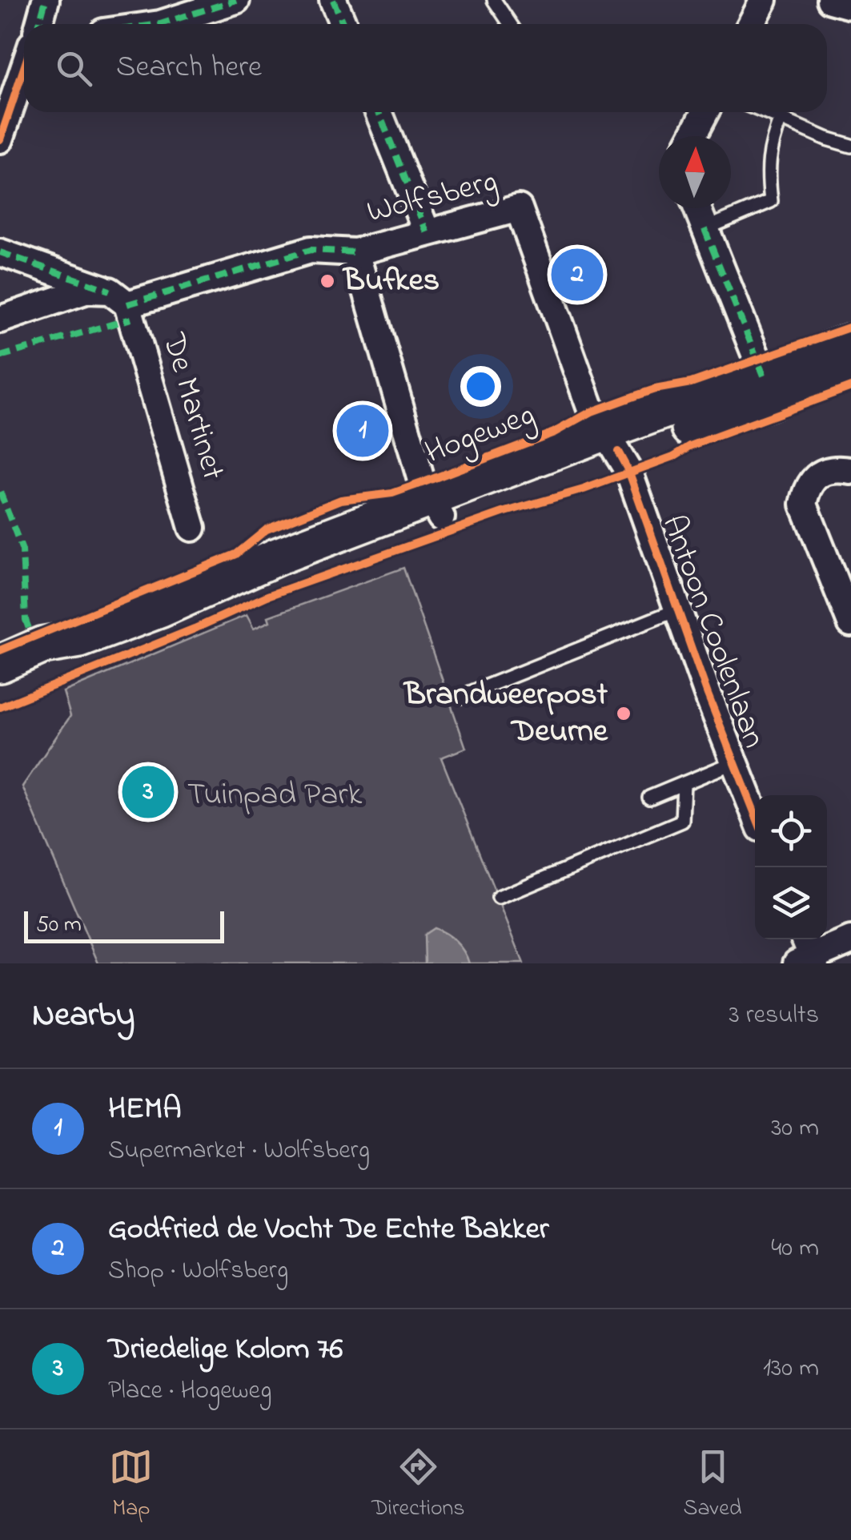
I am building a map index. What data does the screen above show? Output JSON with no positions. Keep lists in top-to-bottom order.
{
  "streets": {
    "street": [
      "Wolfsberg",
      "De Martinet",
      "Hogeweg",
      "Antoon Coolenlaan"
    ]
  },
  "crossings": [
    ["Wolfsberg", "Hogeweg"],
    ["Wolfsberg", "Antoon Coolenlaan"],
    ["Hogeweg", "Antoon Coolenlaan"]
  ],
  "parks": ["Tuinpad Park"],
  "places": ["Bufkes", "Brandweerpost Deurne"],
  "scale_bar": "50 m",
  "north": "top",
  "page": {
    "search": "Search here",
    "pins": ["2", "1", "3"],
    "scale": "50 m",
    "heading": ["Nearby", "3 results"],
    "list": [
      {
        "mark": "1",
        "name": "HEMA",
        "note": "Supermarket · Wolfsberg",
        "value": "30 m"
      },
      {
        "mark": "2",
        "name": "Godfried de Vocht De Echte Bakker",
        "note": "Shop · Wolfsberg",
        "value": "40 m"
      },
      {
        "mark": "3",
        "name": "Driedelige Kolom 76",
        "note": "Place · Hogeweg",
        "value": "130 m"
      }
    ],
    "nav": ["Map", "Directions", "Saved"]
  }
}
